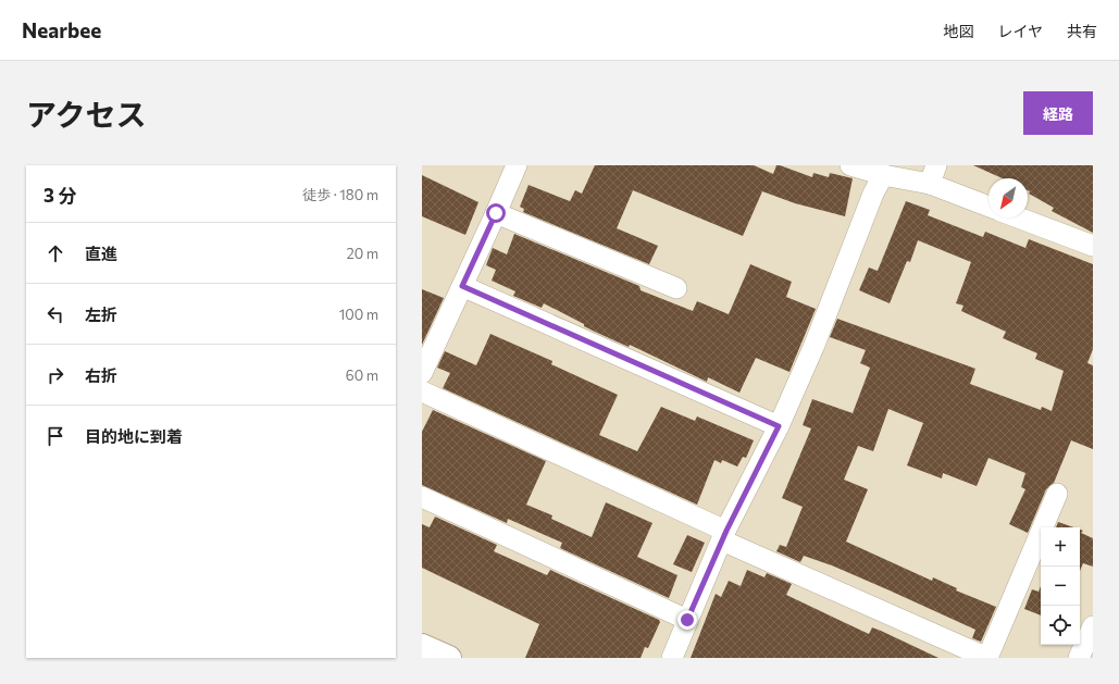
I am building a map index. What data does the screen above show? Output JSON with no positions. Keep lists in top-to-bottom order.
{
  "north": "bottom left",
  "page": {
    "header": "Nearbee",
    "nav": ["地図", "レイヤ", "共有"],
    "title": "アクセス",
    "buttons": "経路",
    "heading": ["3 分", "徒歩 · 180 m"],
    "list": [
      ["直進", "20 m"],
      ["左折", "100 m"],
      ["右折", "60 m"],
      "目的地に到着"
    ],
    "map_buttons": ["+", "−"]
  }
}
